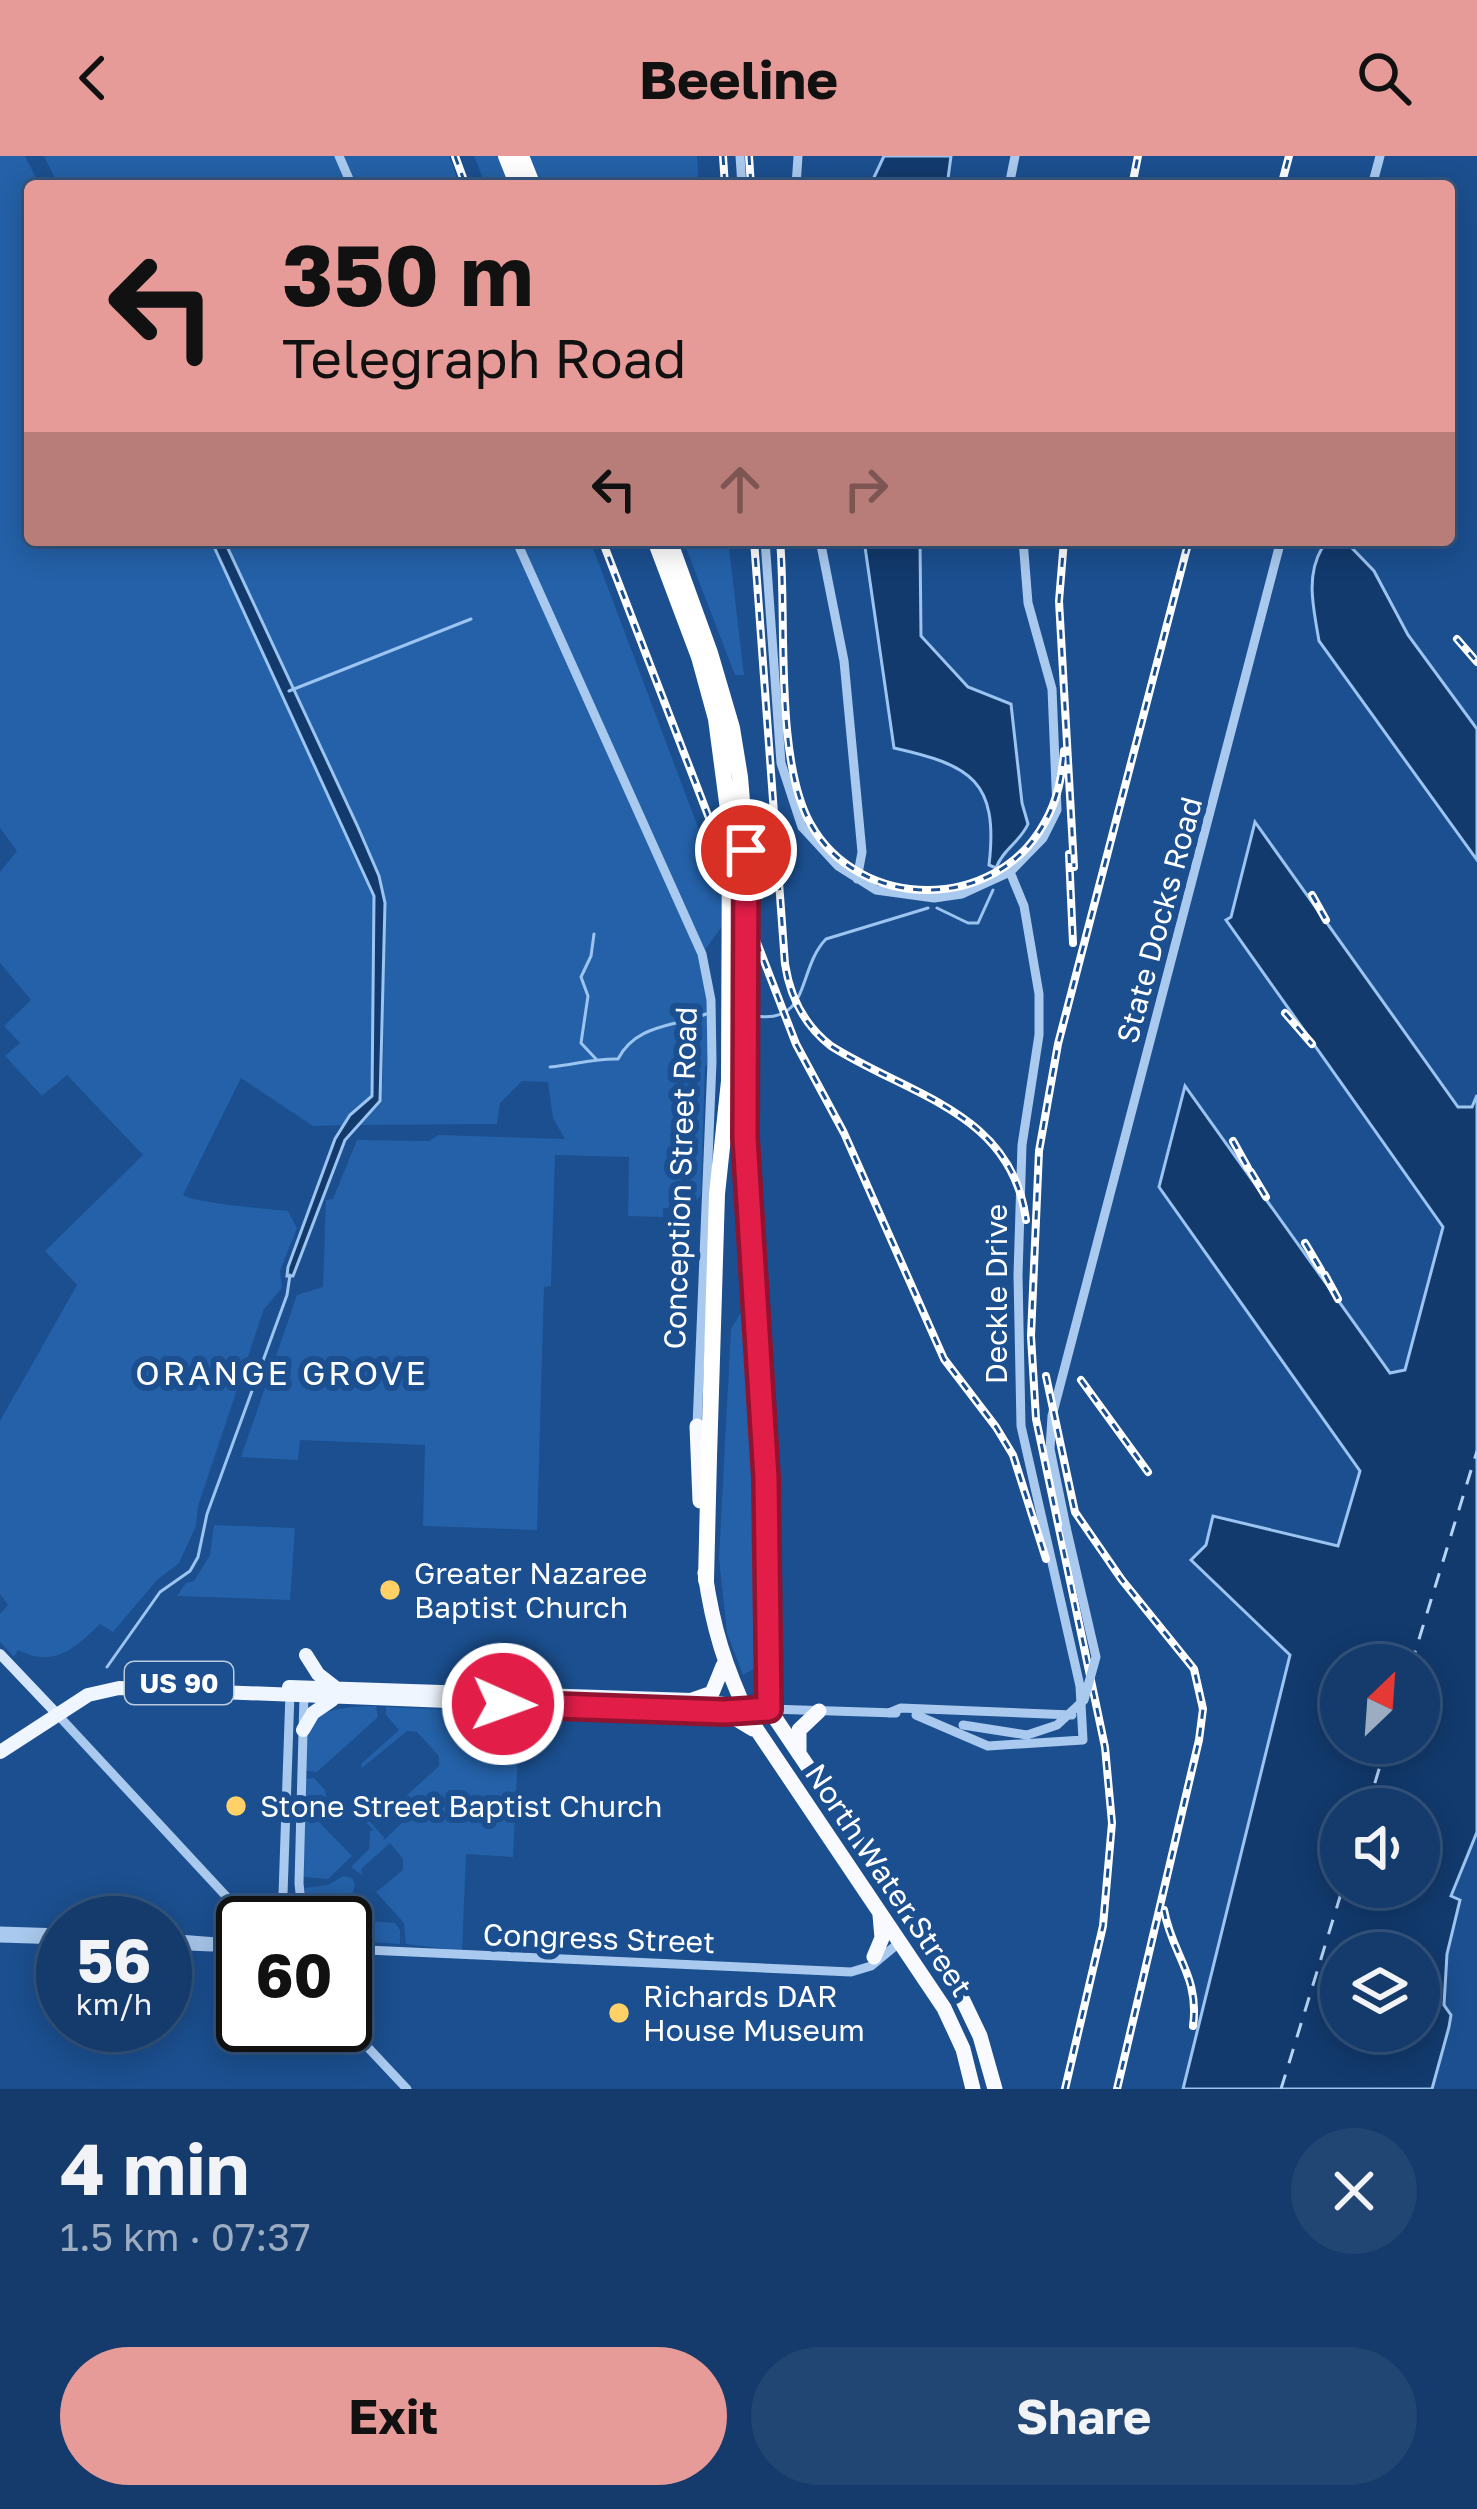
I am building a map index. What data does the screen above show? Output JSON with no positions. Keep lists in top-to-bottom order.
{
  "streets": {
    "highway": ["North Water Street"],
    "main road": ["US 90"],
    "street": [
      "State Docks Road",
      "Conception Street Road",
      "Deckle Drive",
      "Congress Street"
    ]
  },
  "crossings": [
    ["State Docks Road", "Deckle Drive"],
    ["Conception Street Road", "North Water Street"],
    ["US 90", "North Water Street"],
    ["North Water Street", "Congress Street"]
  ],
  "districts": ["ORANGE GROVE"],
  "places": ["Greater Nazaree Baptist Church", "Stone Street Baptist Church", "Richards DAR House Museum"],
  "north": "top right",
  "page": {
    "header": "Beeline",
    "turn": ["350 m", "Telegraph Road"],
    "speed": "56 km/h",
    "limit": "60",
    "heading": ["4 min", "1.5 km · 07:37"],
    "buttons": ["Exit", "Share"]
  }
}
